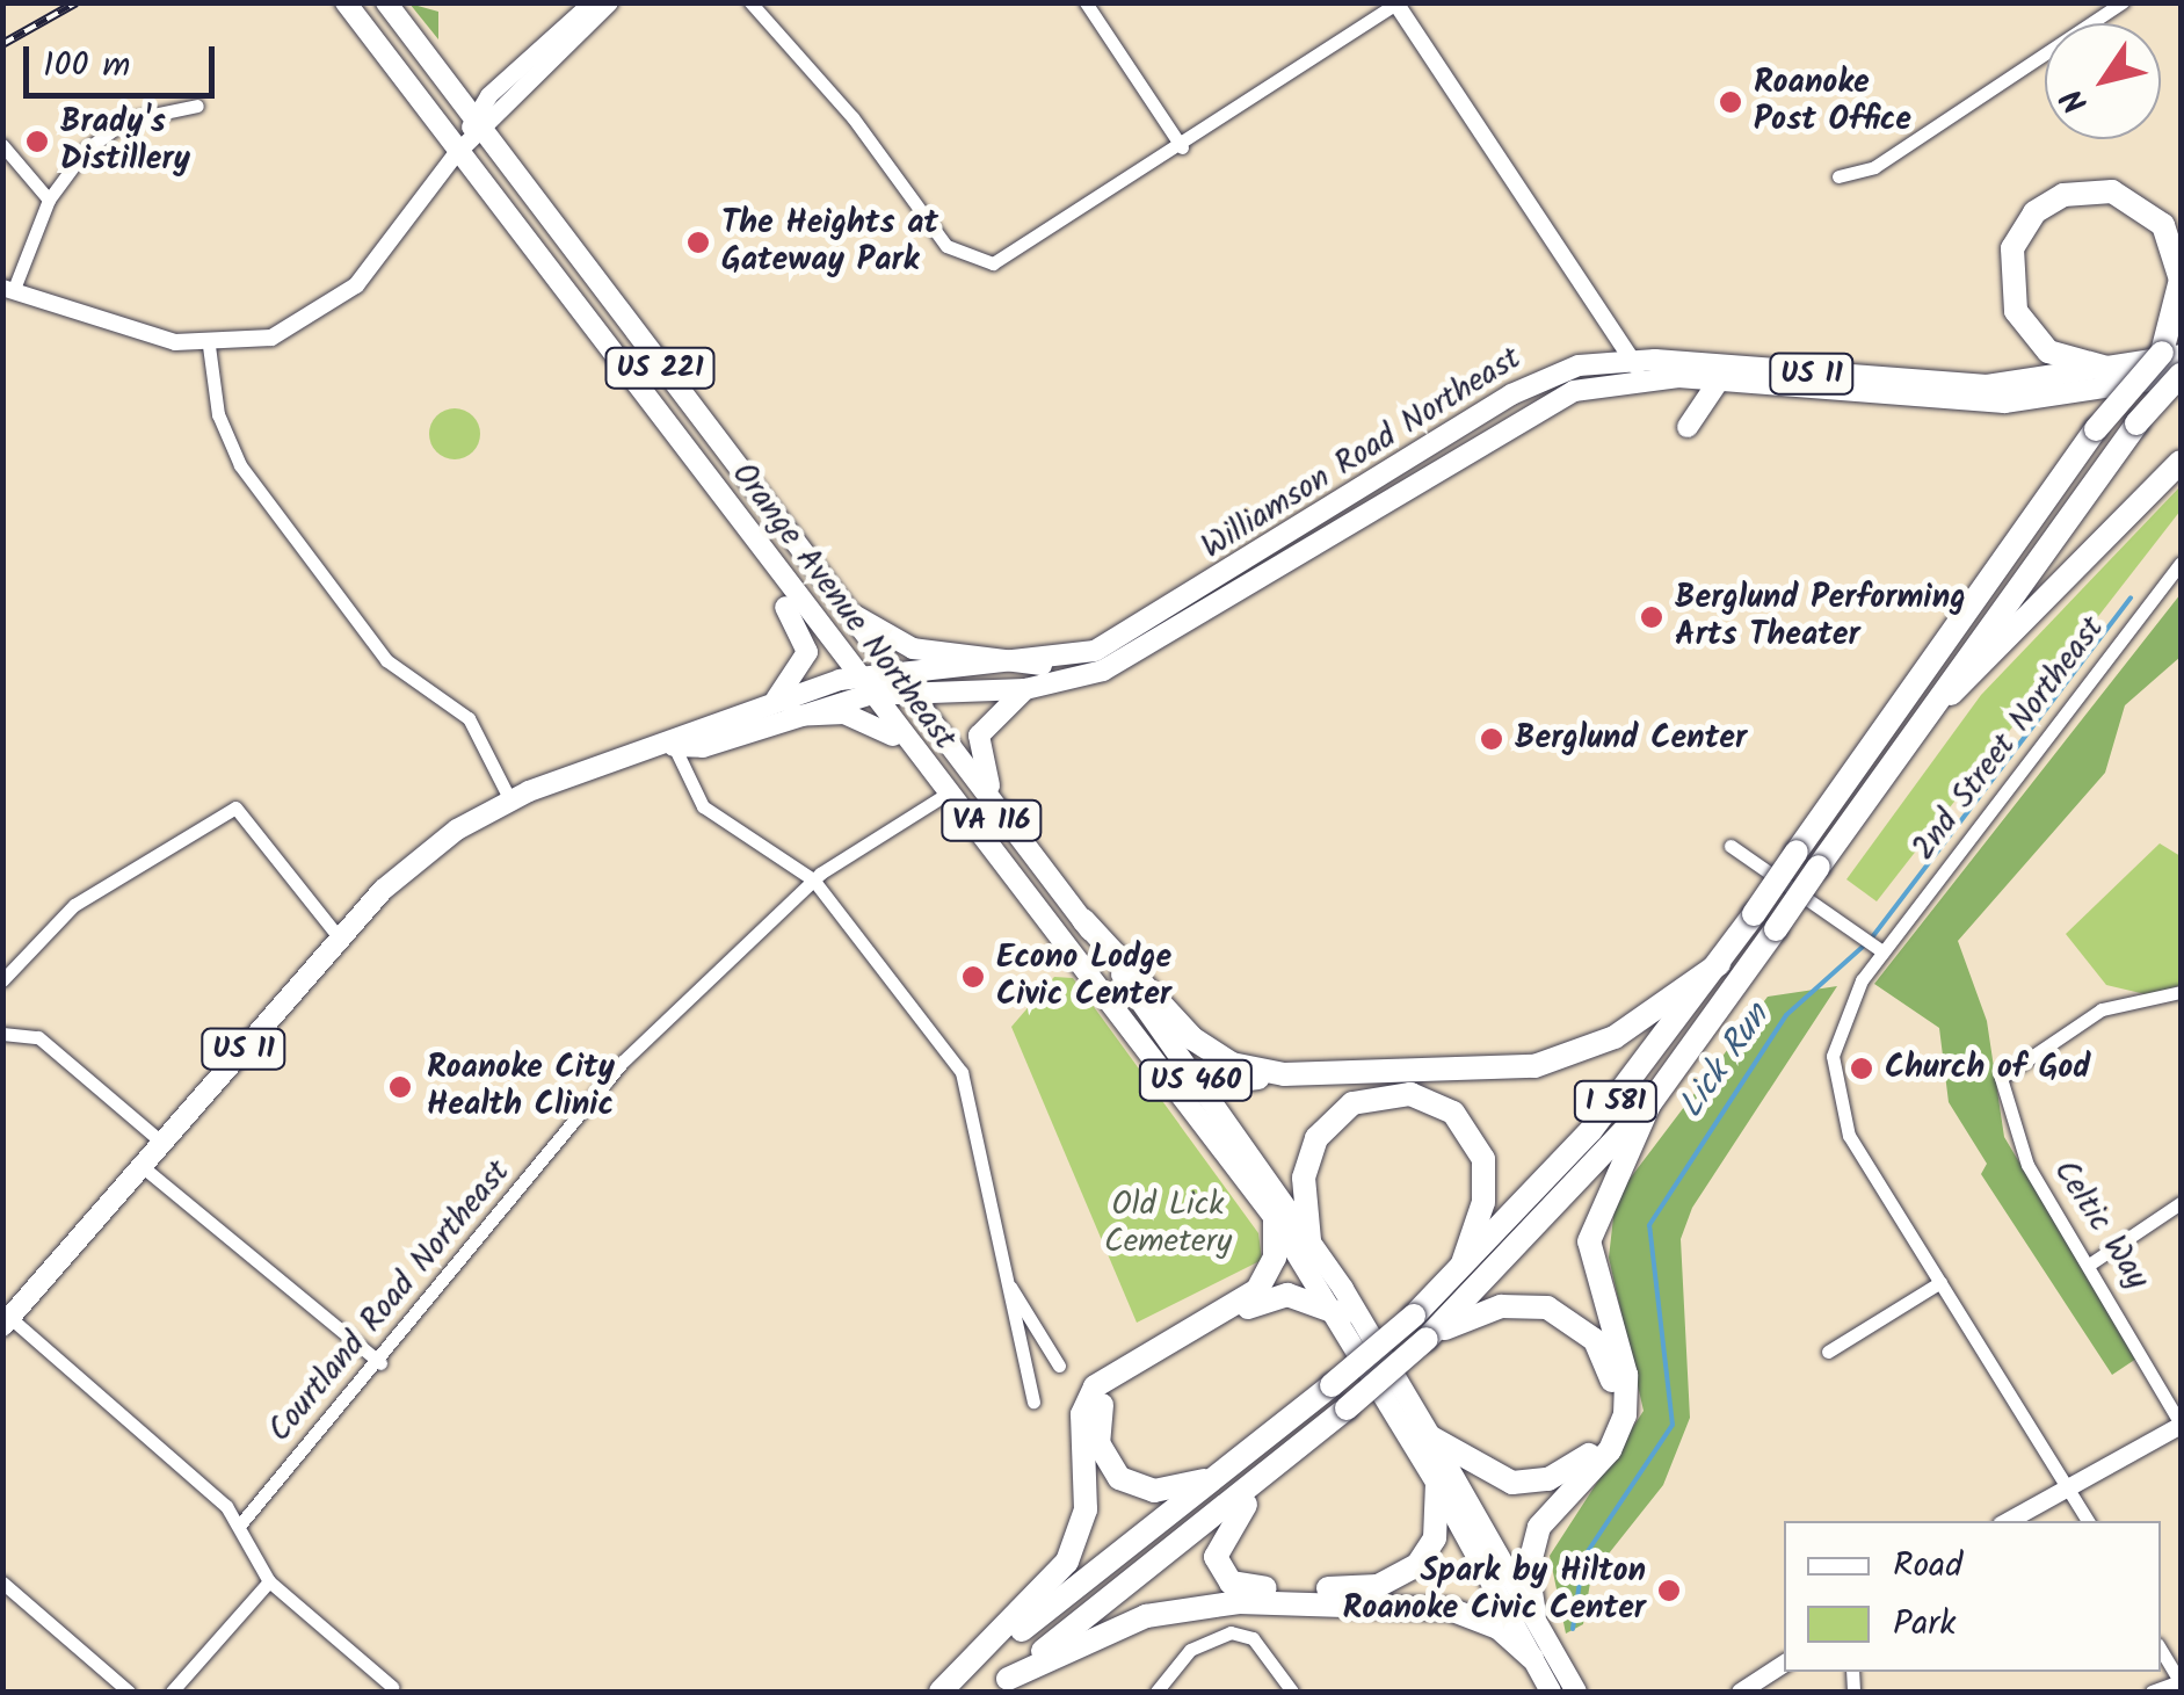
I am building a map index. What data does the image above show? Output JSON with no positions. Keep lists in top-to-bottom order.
{
  "streets": {
    "highway": ["I 581"],
    "main road": [
      "US 221",
      "US 11",
      "Williamson Road Northeast",
      "Orange Avenue Northeast",
      "VA 116",
      "US 460"
    ],
    "street": ["2nd Street Northeast", "Celtic Way", "Courtland Road Northeast"]
  },
  "crossings": [
    ["Williamson Road Northeast", "Orange Avenue Northeast"],
    ["Williamson Road Northeast", "VA 116"],
    ["Williamson Road Northeast", "I 581"],
    ["Orange Avenue Northeast", "VA 116"],
    ["Orange Avenue Northeast", "US 460"],
    ["Orange Avenue Northeast", "Courtland Road Northeast"]
  ],
  "water": ["Lick Run"],
  "parks": ["Old Lick Cemetery"],
  "places": [
    "Roanoke Post Office",
    "Brady's Distillery",
    "The Heights at Gateway Park",
    "Berglund Performing Arts Theater",
    "Berglund Center",
    "Econo Lodge Civic Center",
    "Church of God",
    "Roanoke City Health Clinic",
    "Spark by Hilton Roanoke Civic Center"
  ],
  "legend": ["Road", "Park"],
  "scale_bar": "100 m",
  "north": "bottom left"
}
